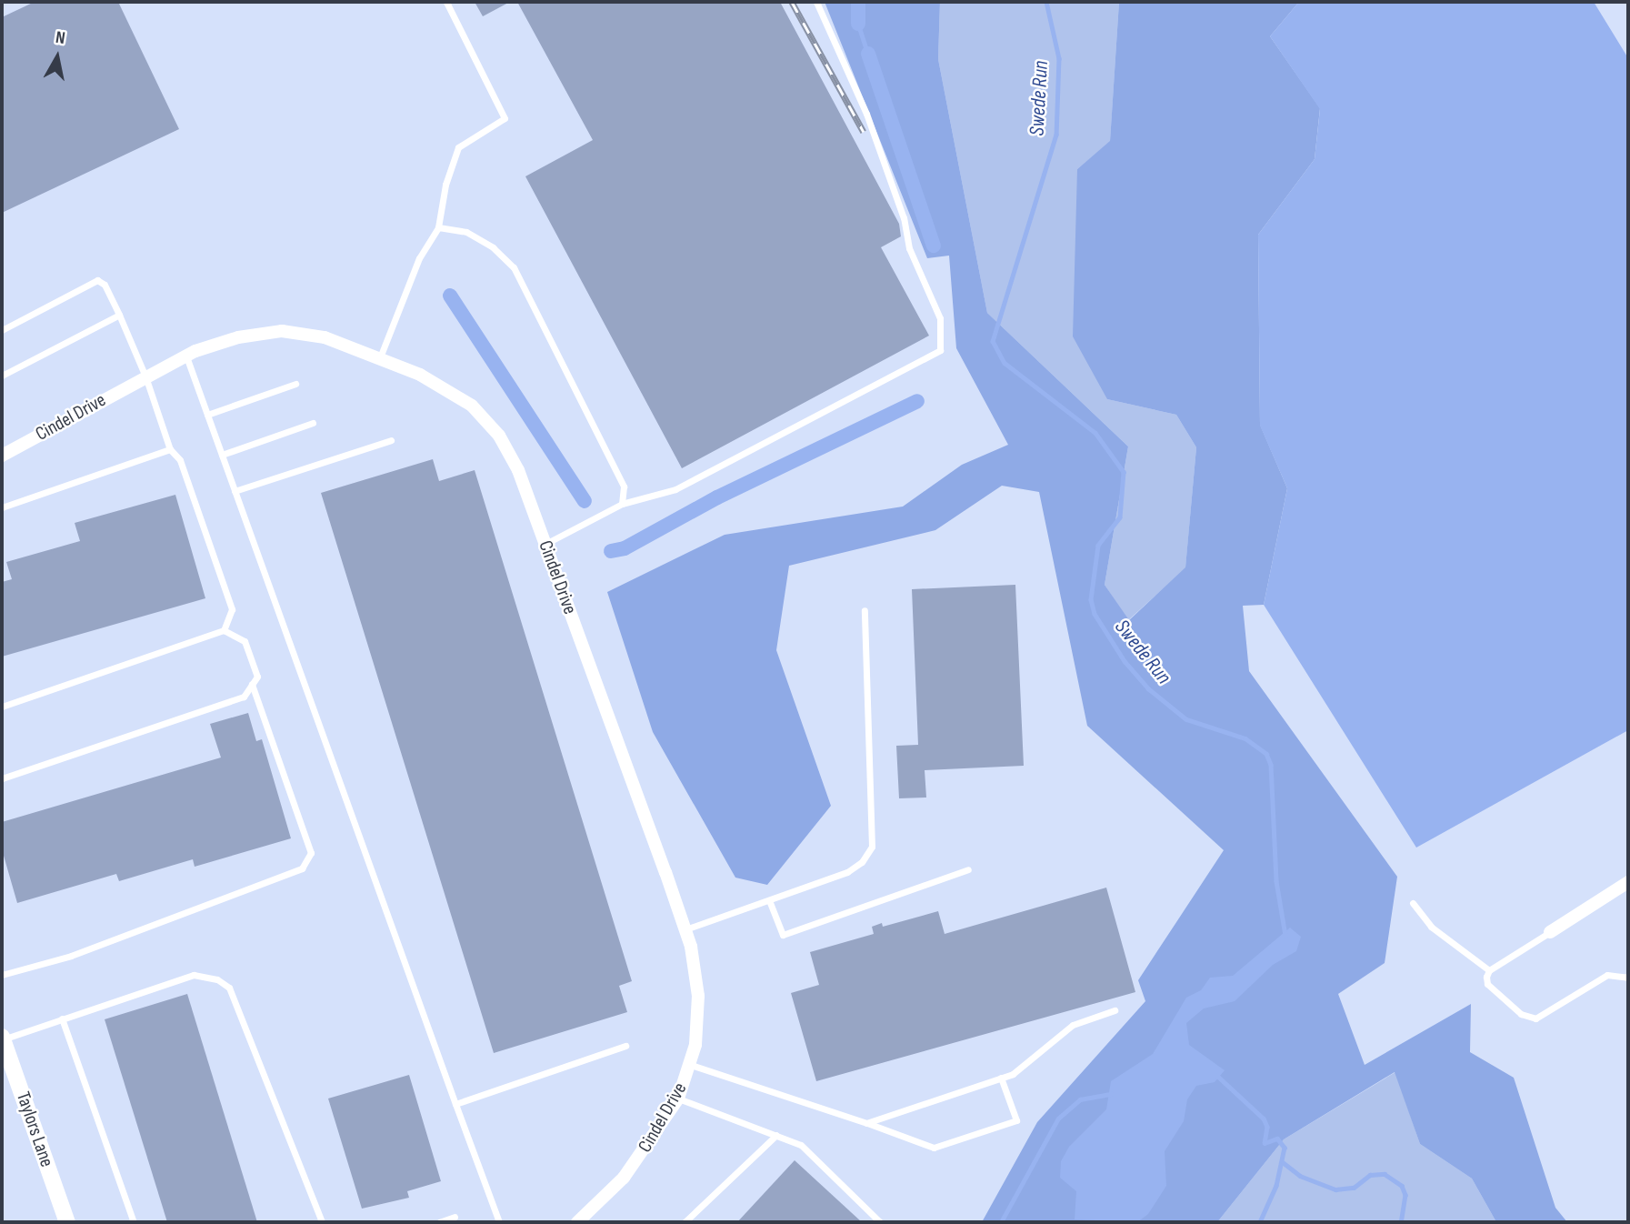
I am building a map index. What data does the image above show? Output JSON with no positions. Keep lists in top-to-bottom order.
{
  "streets": {
    "street": ["Cindel Drive", "Taylors Lane"]
  },
  "water": ["Swede Run"],
  "north": "top"
}
